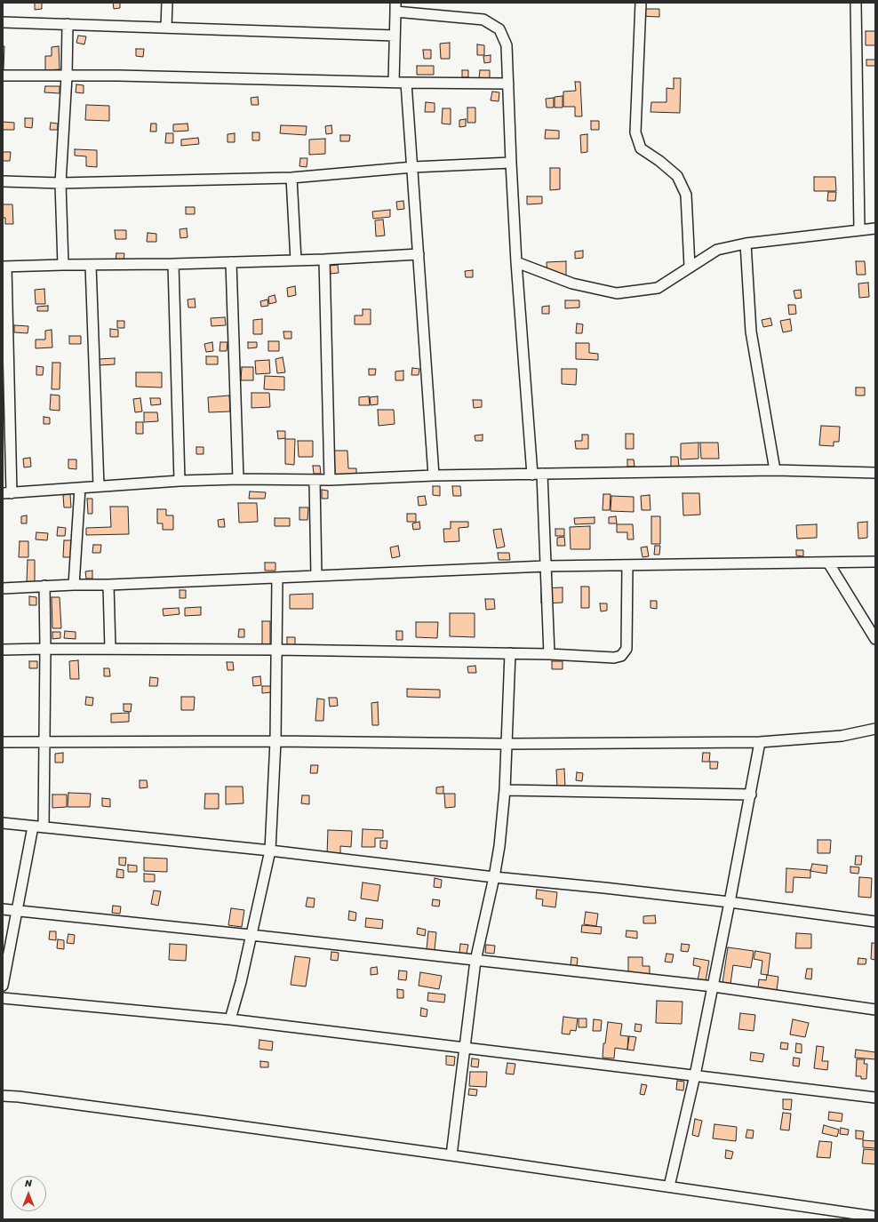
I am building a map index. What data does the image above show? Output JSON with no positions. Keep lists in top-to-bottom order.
{
  "north": "top"
}
